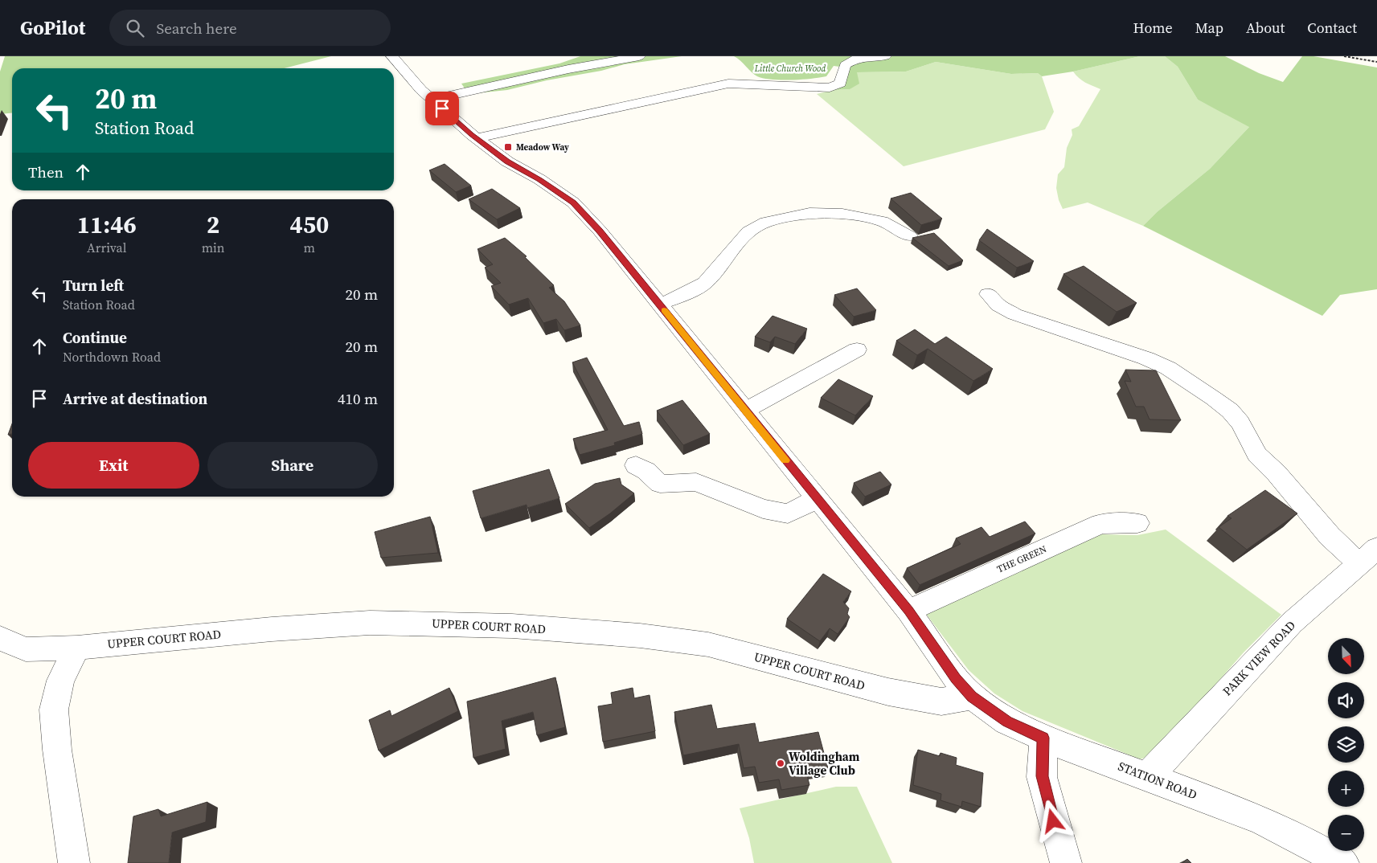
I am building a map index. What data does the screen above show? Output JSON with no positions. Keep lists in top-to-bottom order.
{
  "streets": {
    "street": [
      "THE GREEN",
      "UPPER COURT ROAD",
      "PARK VIEW ROAD",
      "STATION ROAD"
    ]
  },
  "crossings": [
    ["THE GREEN", "STATION ROAD"],
    ["UPPER COURT ROAD", "STATION ROAD"],
    ["PARK VIEW ROAD", "STATION ROAD"]
  ],
  "parks": ["Little Church Wood"],
  "places": {
    "transit": ["Meadow Way"],
    "other": ["Woldingham Village Club"]
  },
  "north": "bottom right",
  "page": {
    "header": "GoPilot",
    "search": "Search here",
    "nav": [
      "Home",
      "Map",
      "About",
      "Contact"
    ],
    "turn": ["20 m", "Station Road"],
    "then": "Then",
    "eta": [
      "11:46",
      "Arrival",
      "2",
      "min",
      "450",
      "m"
    ],
    "list": [
      {
        "name": "Turn left",
        "note": "Station Road",
        "value": "20 m"
      },
      {
        "name": "Continue",
        "note": "Northdown Road",
        "value": "20 m"
      },
      {
        "name": "Arrive at destination",
        "value": "410 m"
      }
    ],
    "buttons": ["Exit", "Share"],
    "map_buttons": ["+", "−"]
  }
}
